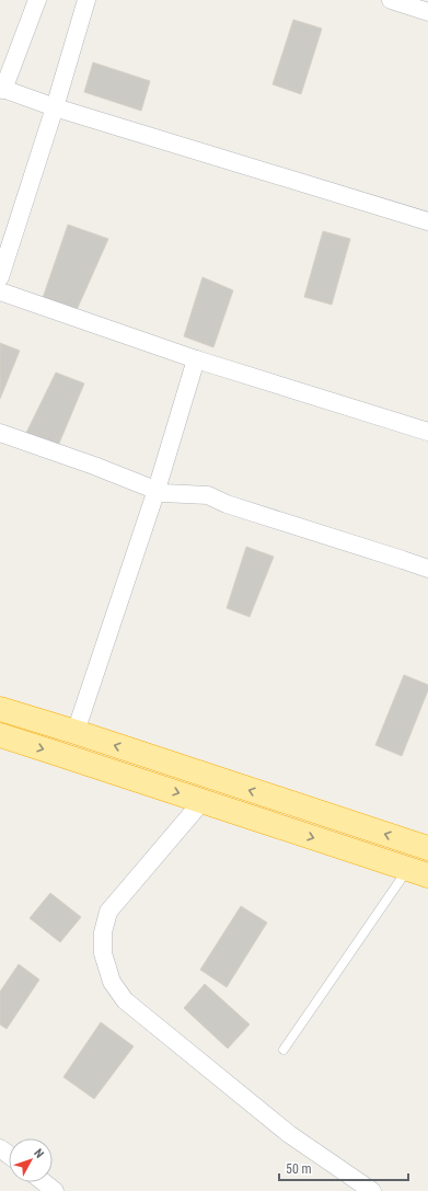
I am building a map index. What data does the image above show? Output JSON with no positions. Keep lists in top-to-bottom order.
{
  "scale_bar": "50 m",
  "north": "top right"
}
